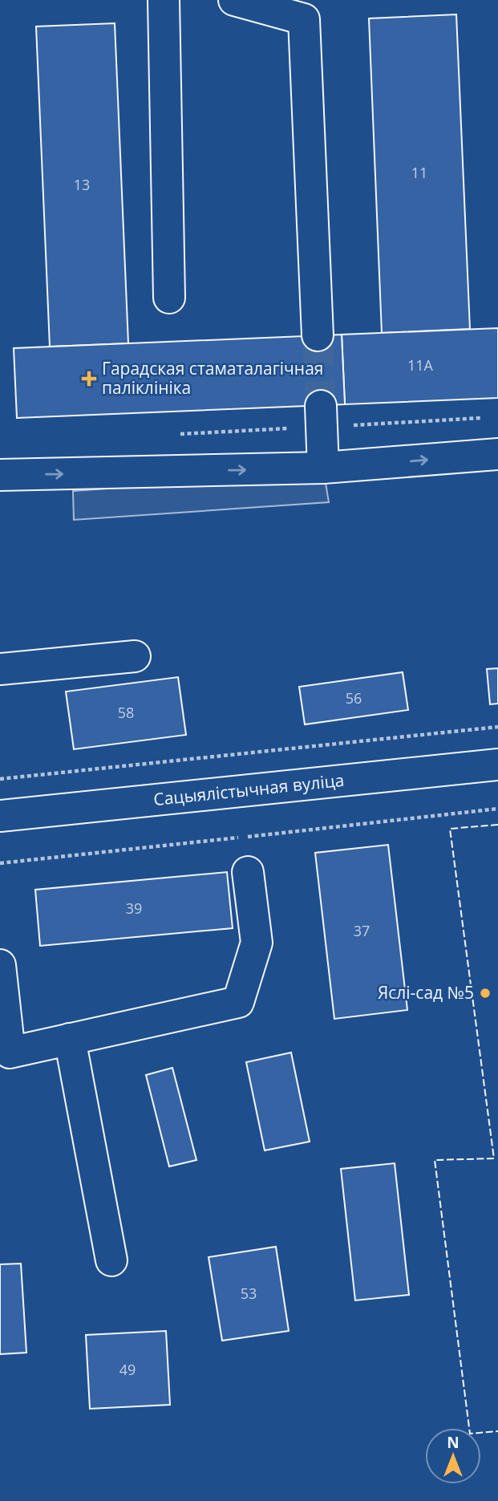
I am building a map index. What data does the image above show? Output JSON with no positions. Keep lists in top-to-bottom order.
{
  "streets": {
    "street": ["Сацыялістычная вуліца"]
  },
  "places": {
    "health": ["Гарадская стаматалагічная паліклініка"],
    "other": ["Яслі-сад №5"]
  },
  "house_numbers": [
    "11",
    "13",
    "11А",
    "56",
    "58",
    "39",
    "37",
    "53",
    "49"
  ],
  "north": "top"
}
